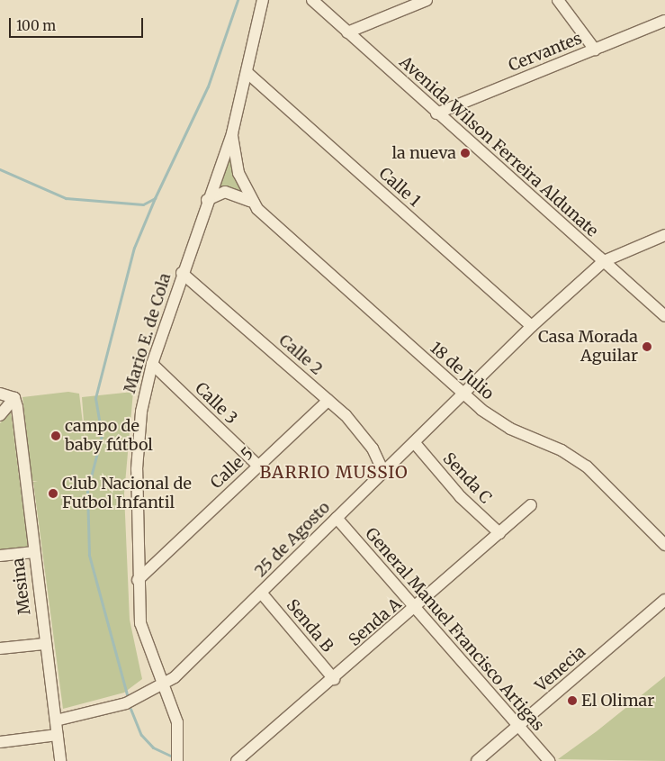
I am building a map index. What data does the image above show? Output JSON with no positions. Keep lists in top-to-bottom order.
{
  "streets": {
    "street": [
      "Cervantes",
      "Avenida Wilson Ferreira Aldunate",
      "Calle 1",
      "Mario E. de Cola",
      "Calle 2",
      "18 de Julio",
      "Calle 3",
      "Calle 5",
      "Senda C",
      "25 de Agosto",
      "Mesina",
      "Senda A",
      "Senda B",
      "General Manuel Francisco Artigas",
      "Venecia"
    ]
  },
  "crossings": [
    ["Cervantes", "Avenida Wilson Ferreira Aldunate"],
    ["Avenida Wilson Ferreira Aldunate", "25 de Agosto"],
    ["Calle 1", "Mario E. de Cola"],
    ["Calle 1", "25 de Agosto"],
    ["Mario E. de Cola", "Calle 2"],
    ["Mario E. de Cola", "18 de Julio"],
    ["Mario E. de Cola", "Calle 3"],
    ["Mario E. de Cola", "Calle 5"],
    ["Mario E. de Cola", "25 de Agosto"],
    ["Calle 2", "Calle 5"],
    ["Calle 2", "25 de Agosto"],
    ["18 de Julio", "25 de Agosto"],
    ["Calle 3", "Calle 5"],
    ["Senda C", "25 de Agosto"],
    ["Senda C", "Senda A"],
    ["25 de Agosto", "Mesina"],
    ["25 de Agosto", "Senda B"],
    ["25 de Agosto", "General Manuel Francisco Artigas"],
    ["Senda A", "Senda B"],
    ["Senda A", "General Manuel Francisco Artigas"],
    ["General Manuel Francisco Artigas", "Venecia"]
  ],
  "districts": ["BARRIO MUSSIO"],
  "places": [
    "la nueva",
    "Casa Morada Aguilar",
    "campo de baby fútbol",
    "Club Nacional de Futbol Infantil",
    "El Olimar"
  ],
  "scale_bar": "100 m"
}
